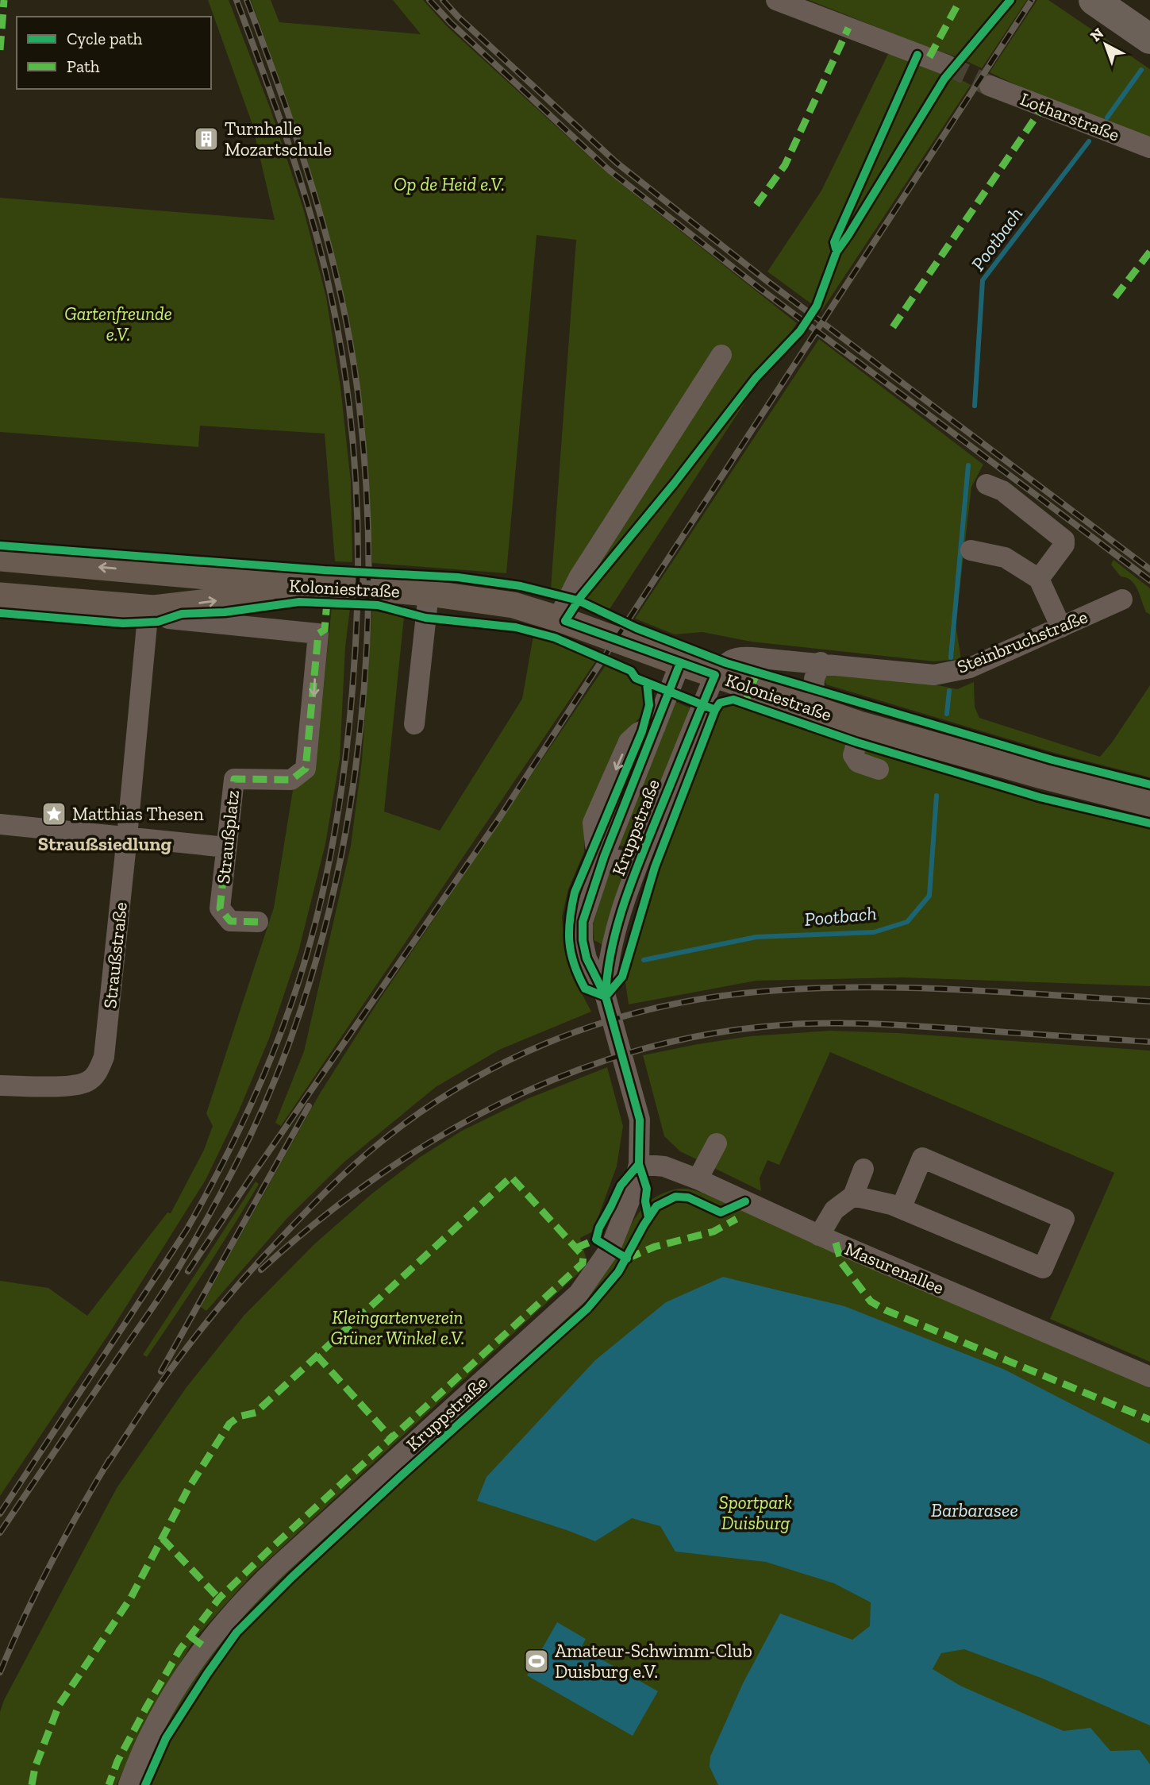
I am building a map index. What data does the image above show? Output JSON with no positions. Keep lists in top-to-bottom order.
{
  "streets": {
    "main road": ["Koloniestraße"],
    "street": [
      "Lotharstraße",
      "Steinbruchstraße",
      "Kruppstraße",
      "Straußplatz",
      "Straußstraße",
      "Masurenallee"
    ]
  },
  "crossings": [
    ["Koloniestraße", "Steinbruchstraße"],
    ["Koloniestraße", "Kruppstraße"],
    ["Koloniestraße", "Straußplatz"],
    ["Koloniestraße", "Straußstraße"],
    ["Steinbruchstraße", "Kruppstraße"],
    ["Kruppstraße", "Masurenallee"]
  ],
  "districts": ["Straußsiedlung"],
  "water": ["Pootbach", "Barbarasee"],
  "parks": [
    "Op de Heid e.V.",
    "Gartenfreunde e.V.",
    "Kleingartenverein Grüner Winkel e.V.",
    "Sportpark Duisburg"
  ],
  "places": {
    "building": ["Turnhalle Mozartschule"],
    "place": ["Matthias Thesen"],
    "sports": ["Amateur-Schwimm-Club Duisburg e.V."]
  },
  "legend": ["Cycle path", "Path"],
  "north": "top left"
}
